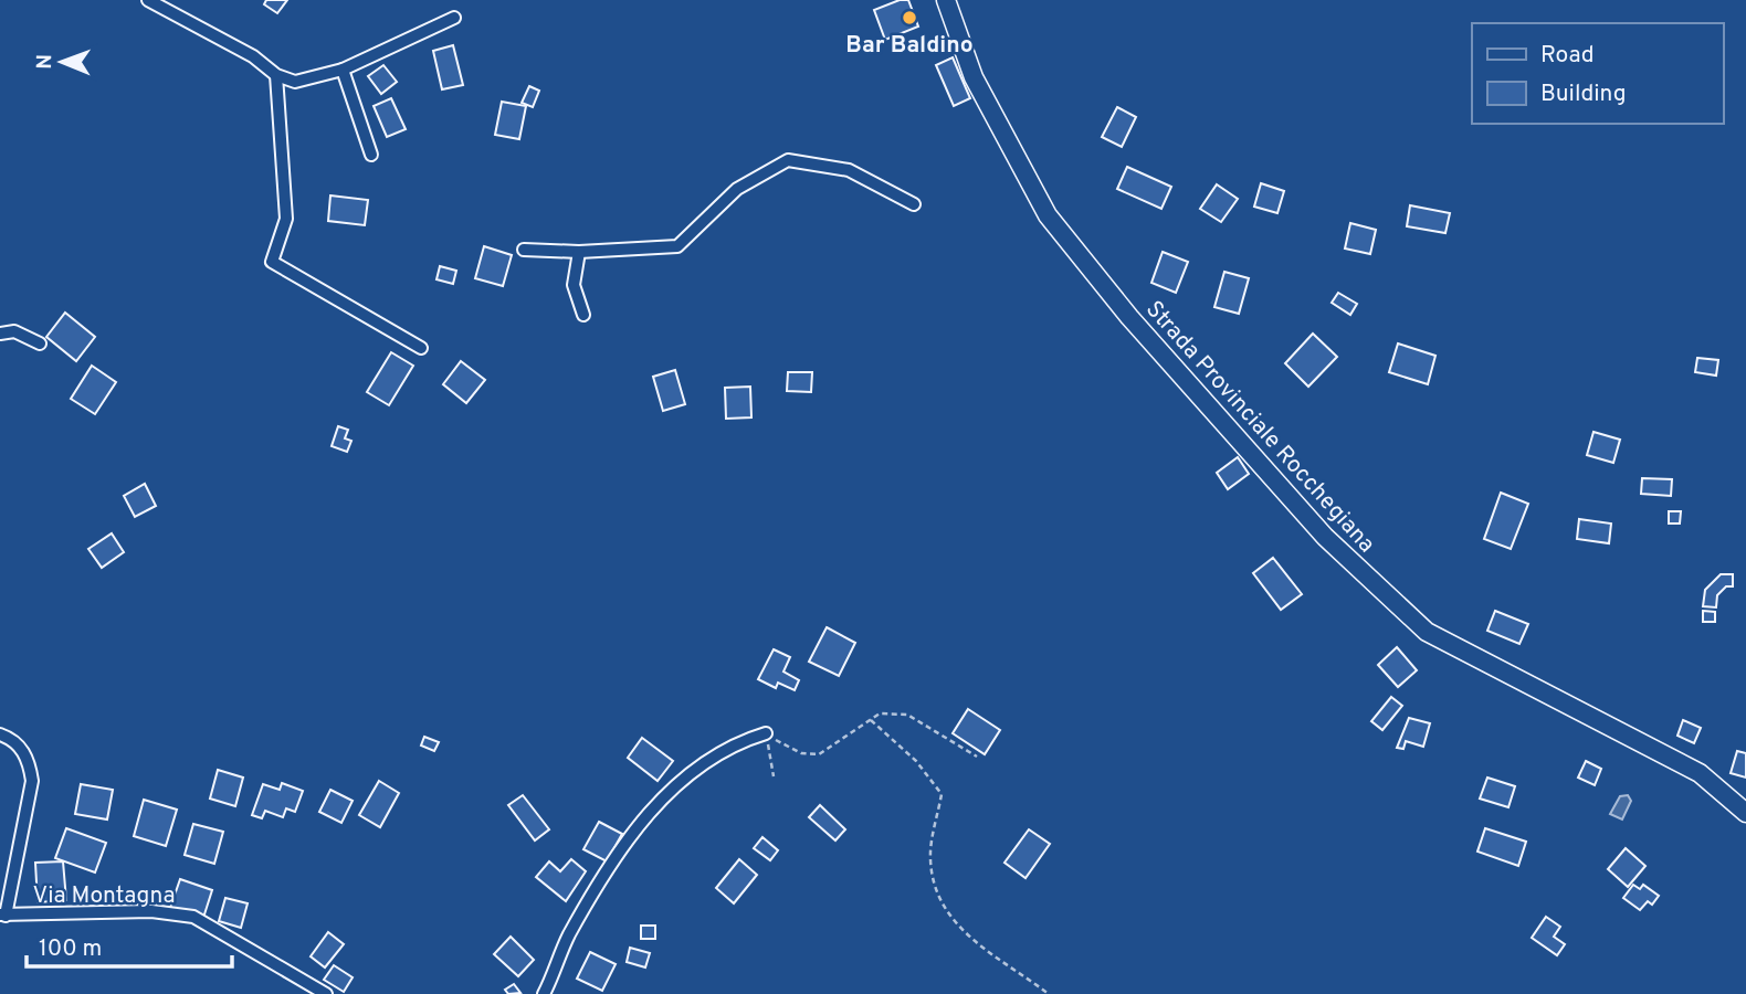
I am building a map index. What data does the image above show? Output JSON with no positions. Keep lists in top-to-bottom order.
{
  "streets": {
    "main road": ["Strada Provinciale Rocchegiana"],
    "street": ["Via Montagna"]
  },
  "places": ["Bar Baldino"],
  "legend": ["Road", "Building"],
  "scale_bar": "100 m",
  "north": "left"
}
